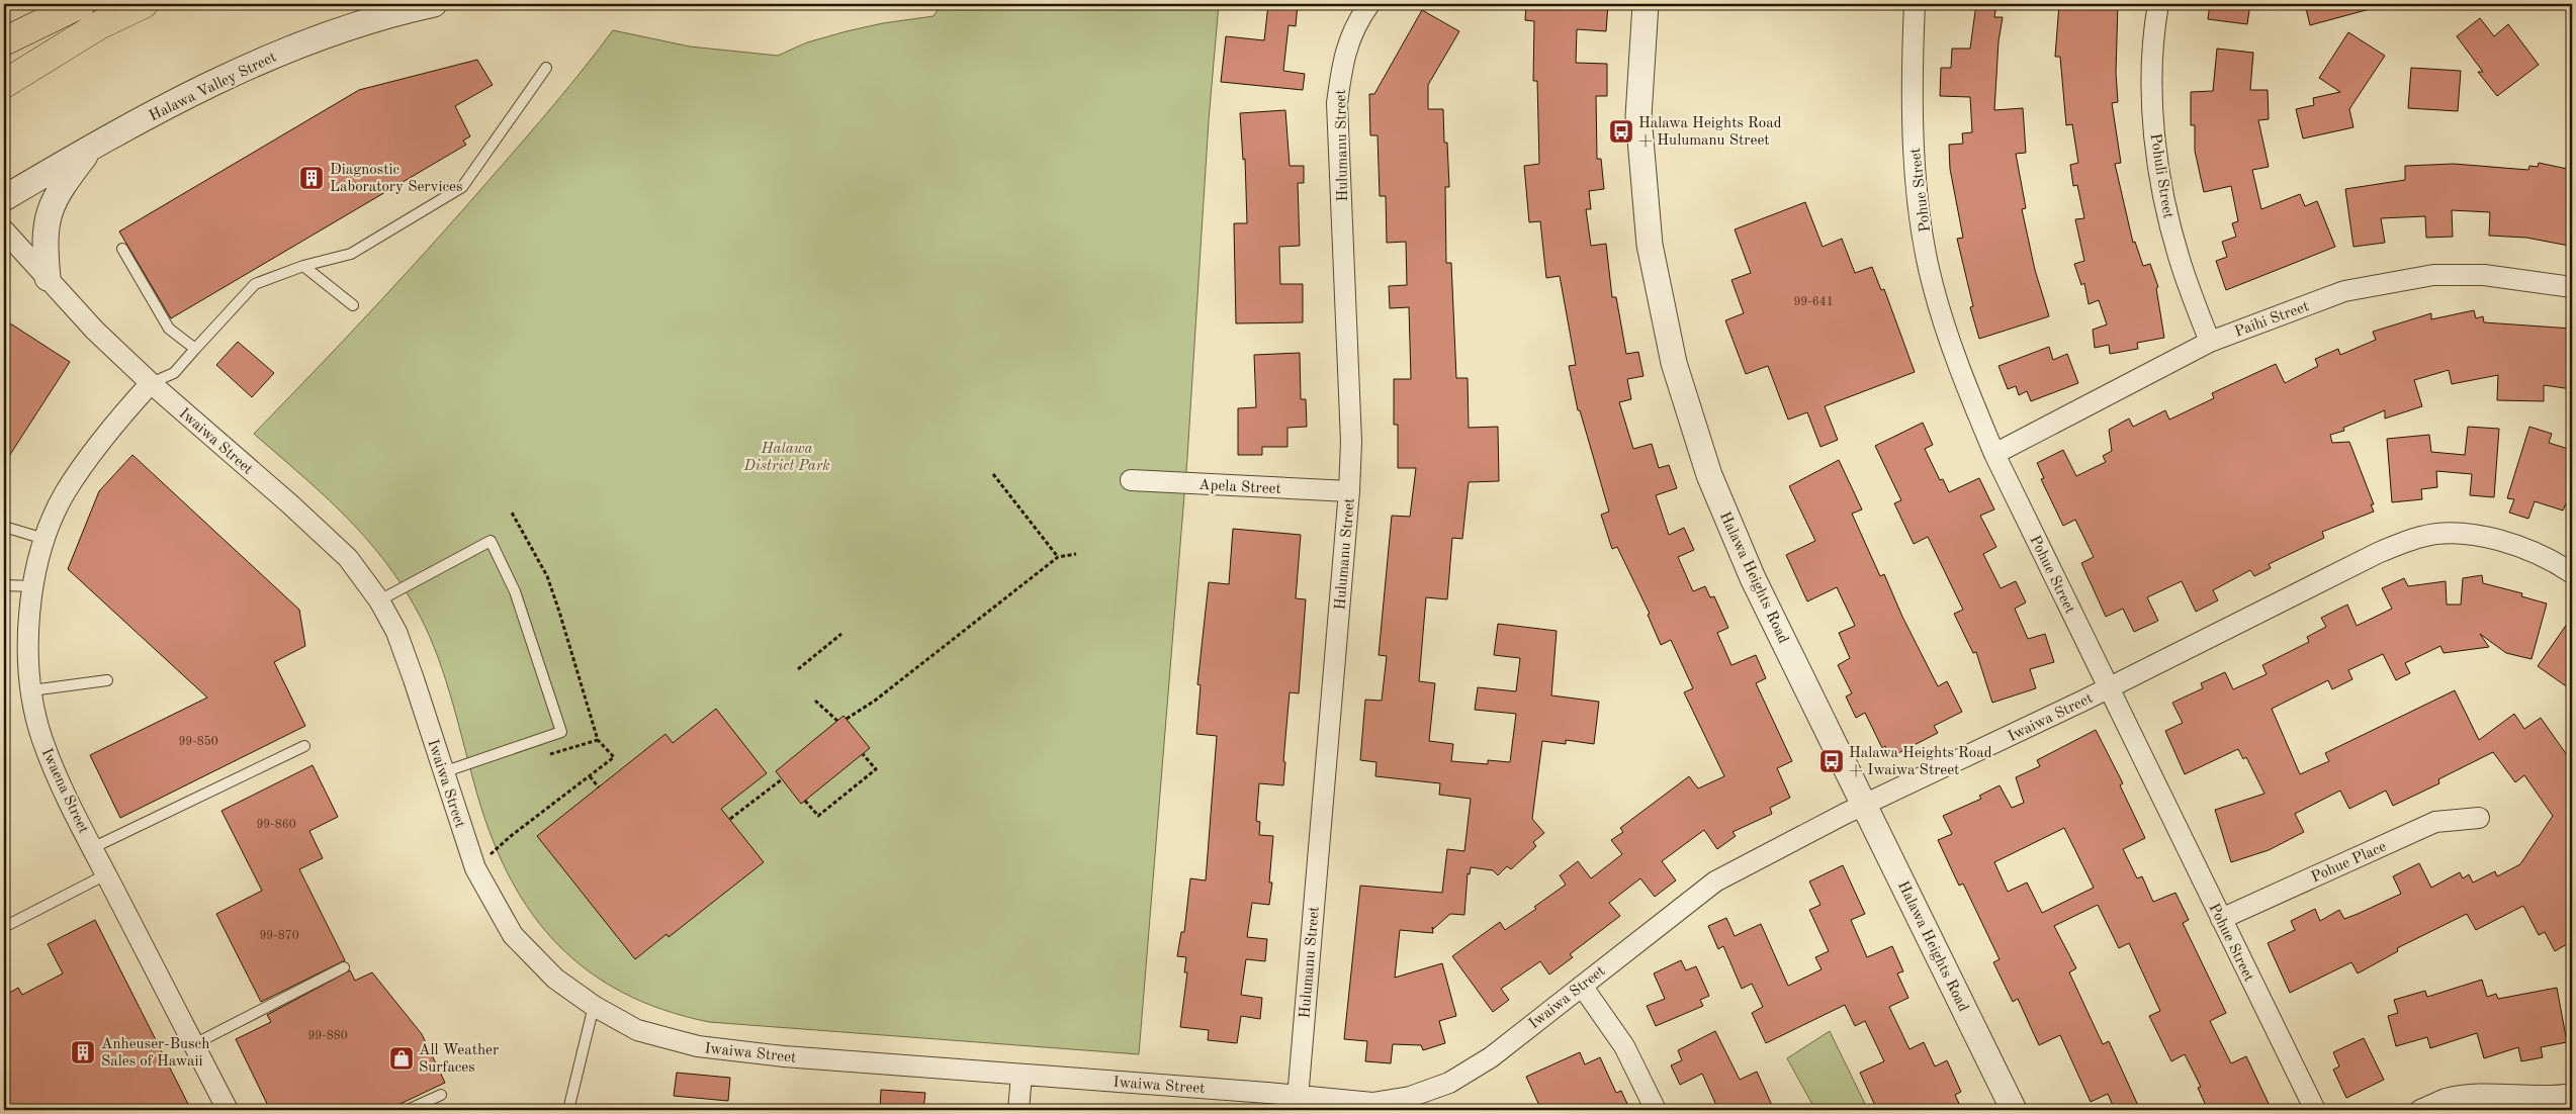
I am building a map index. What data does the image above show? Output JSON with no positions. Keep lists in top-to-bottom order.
{
  "streets": {
    "street": [
      "Halawa Valley Street",
      "Hulumanu Street",
      "Pohuli Street",
      "Pohue Street",
      "Paihi Street",
      "Iwaiwa Street",
      "Apela Street",
      "Halawa Heights Road",
      "Iwaena Street",
      "Pohue Place"
    ]
  },
  "crossings": [
    ["Hulumanu Street", "Iwaiwa Street"],
    ["Hulumanu Street", "Apela Street"],
    ["Pohuli Street", "Paihi Street"],
    ["Pohue Street", "Paihi Street"],
    ["Pohue Street", "Iwaiwa Street"],
    ["Pohue Street", "Pohue Place"],
    ["Iwaiwa Street", "Halawa Heights Road"],
    ["Iwaiwa Street", "Iwaena Street"]
  ],
  "parks": ["Halawa District Park"],
  "places": {
    "bus stop": ["Halawa Heights Road + Hulumanu Street", "Halawa Heights Road + Iwaiwa Street"],
    "building": ["Diagnostic Laboratory Services", "Anheuser-Busch Sales of Hawaii"],
    "shop": ["All Weather Surfaces"]
  },
  "house_numbers": [
    "99-641",
    "99-850",
    "99-860",
    "99-870",
    "99-880"
  ]
}
